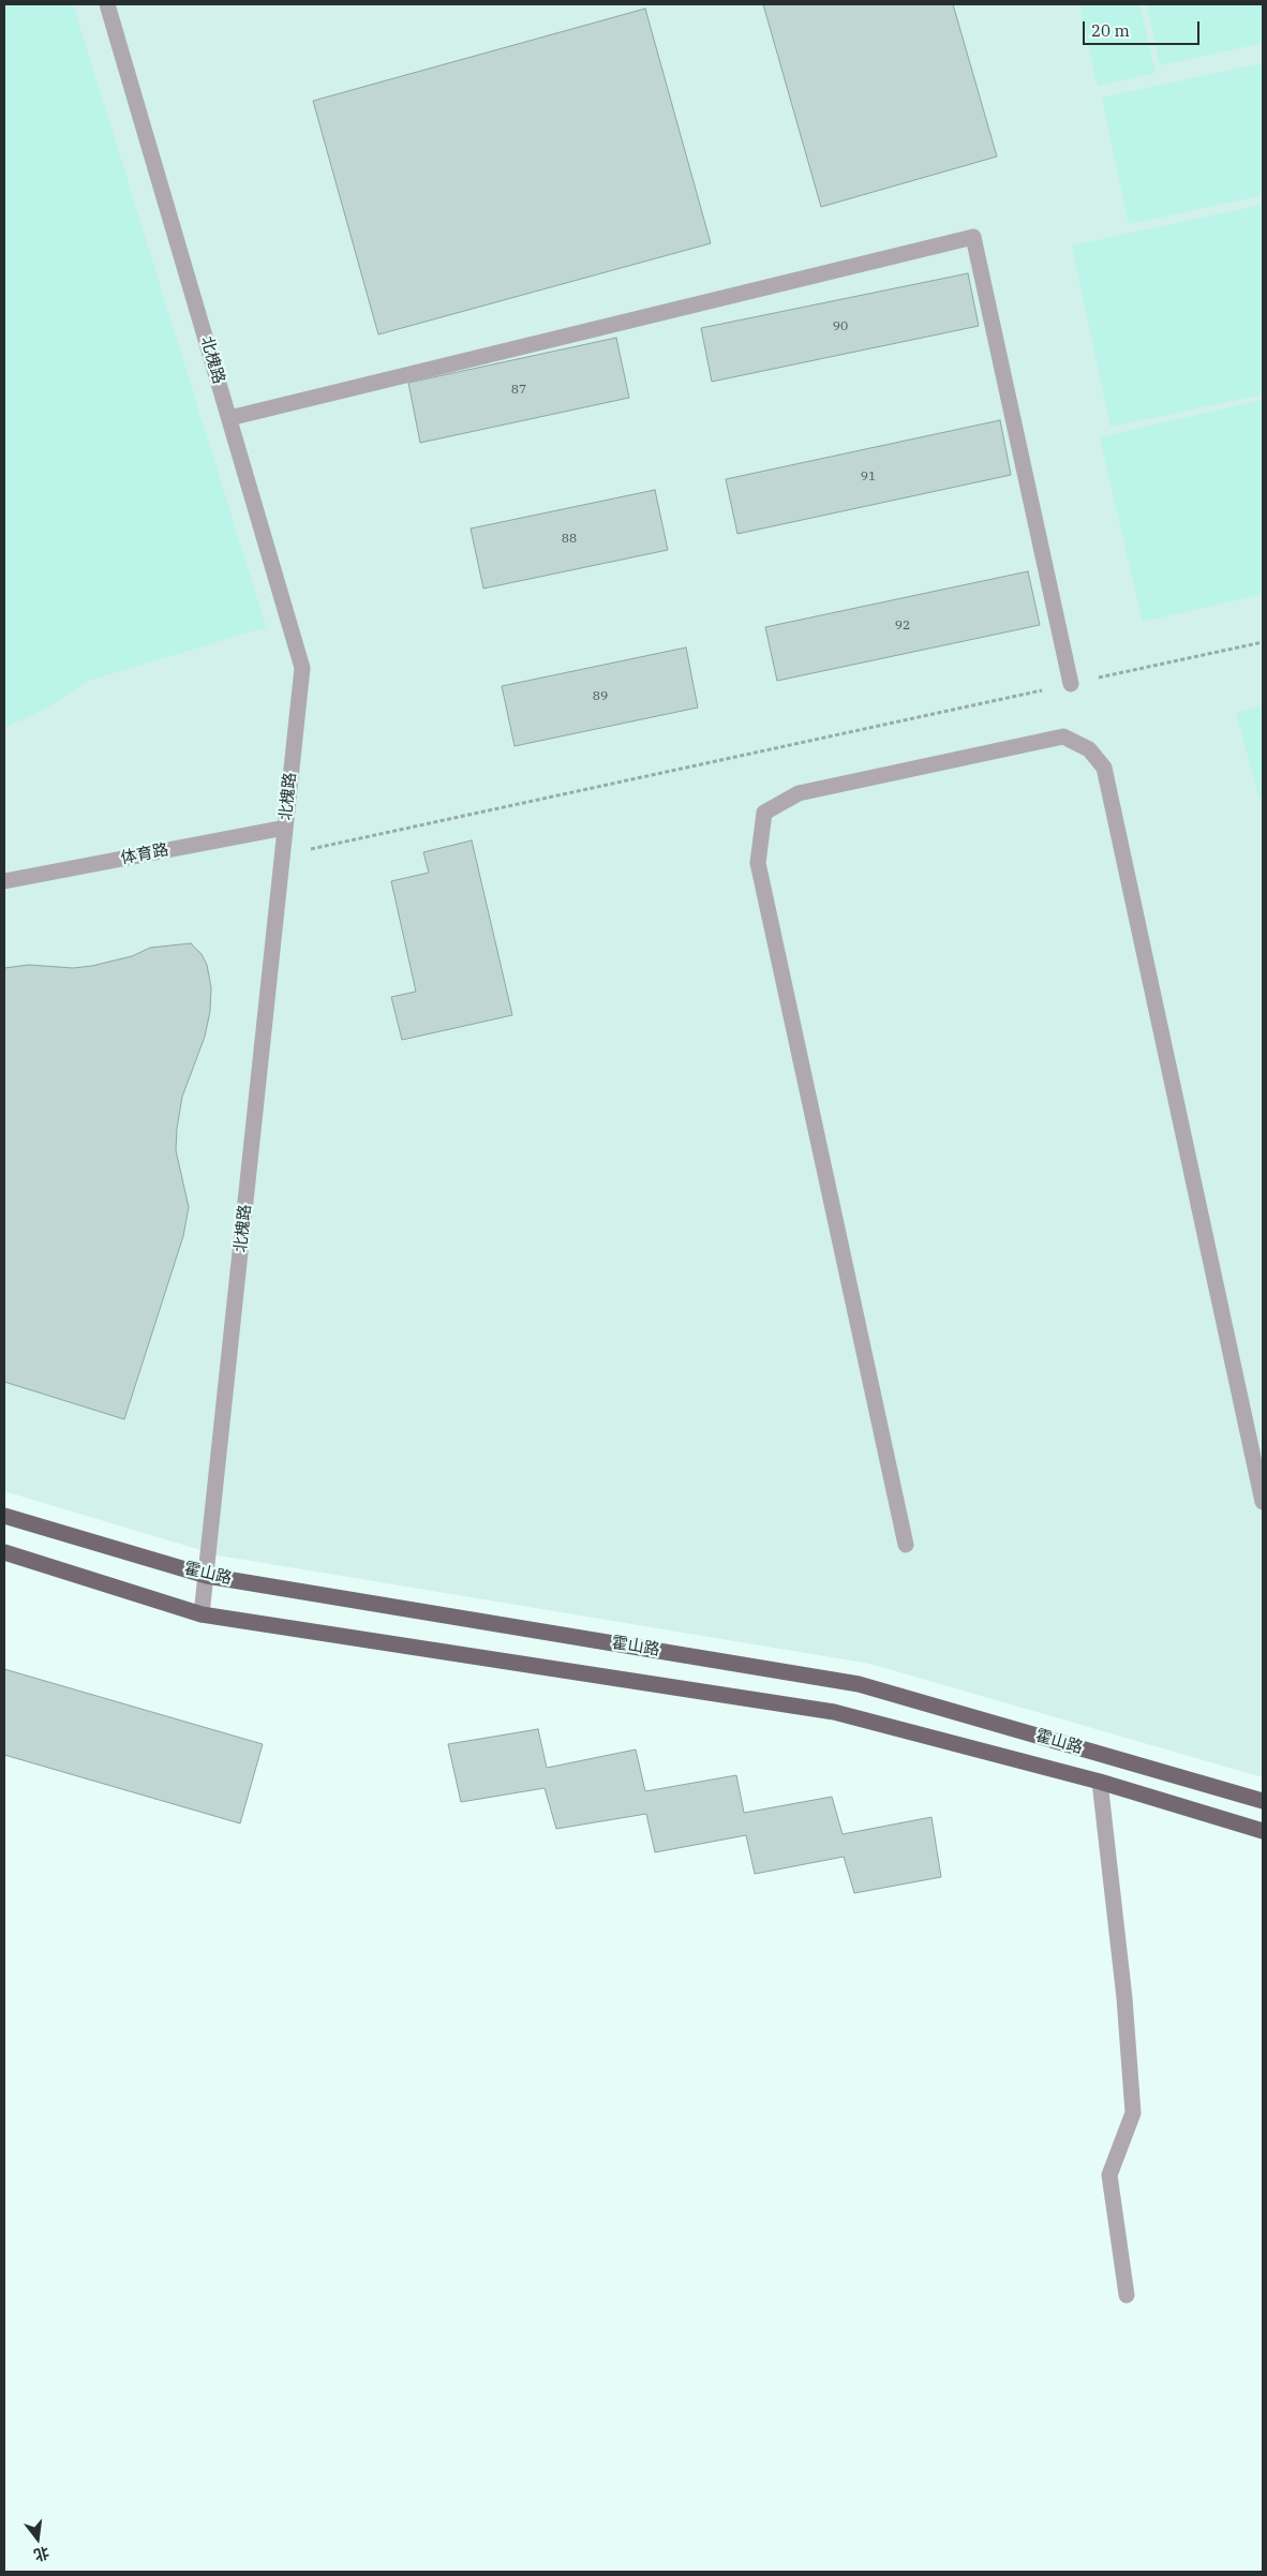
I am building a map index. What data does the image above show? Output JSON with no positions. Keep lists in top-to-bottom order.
{
  "streets": {
    "main road": ["霍山路"],
    "street": ["北槐路", "体育路"]
  },
  "crossings": [
    ["北槐路", "体育路"],
    ["北槐路", "霍山路"]
  ],
  "house_numbers": [
    "90",
    "87",
    "91",
    "88",
    "92",
    "89"
  ],
  "scale_bar": "20 m",
  "north": "bottom"
}
